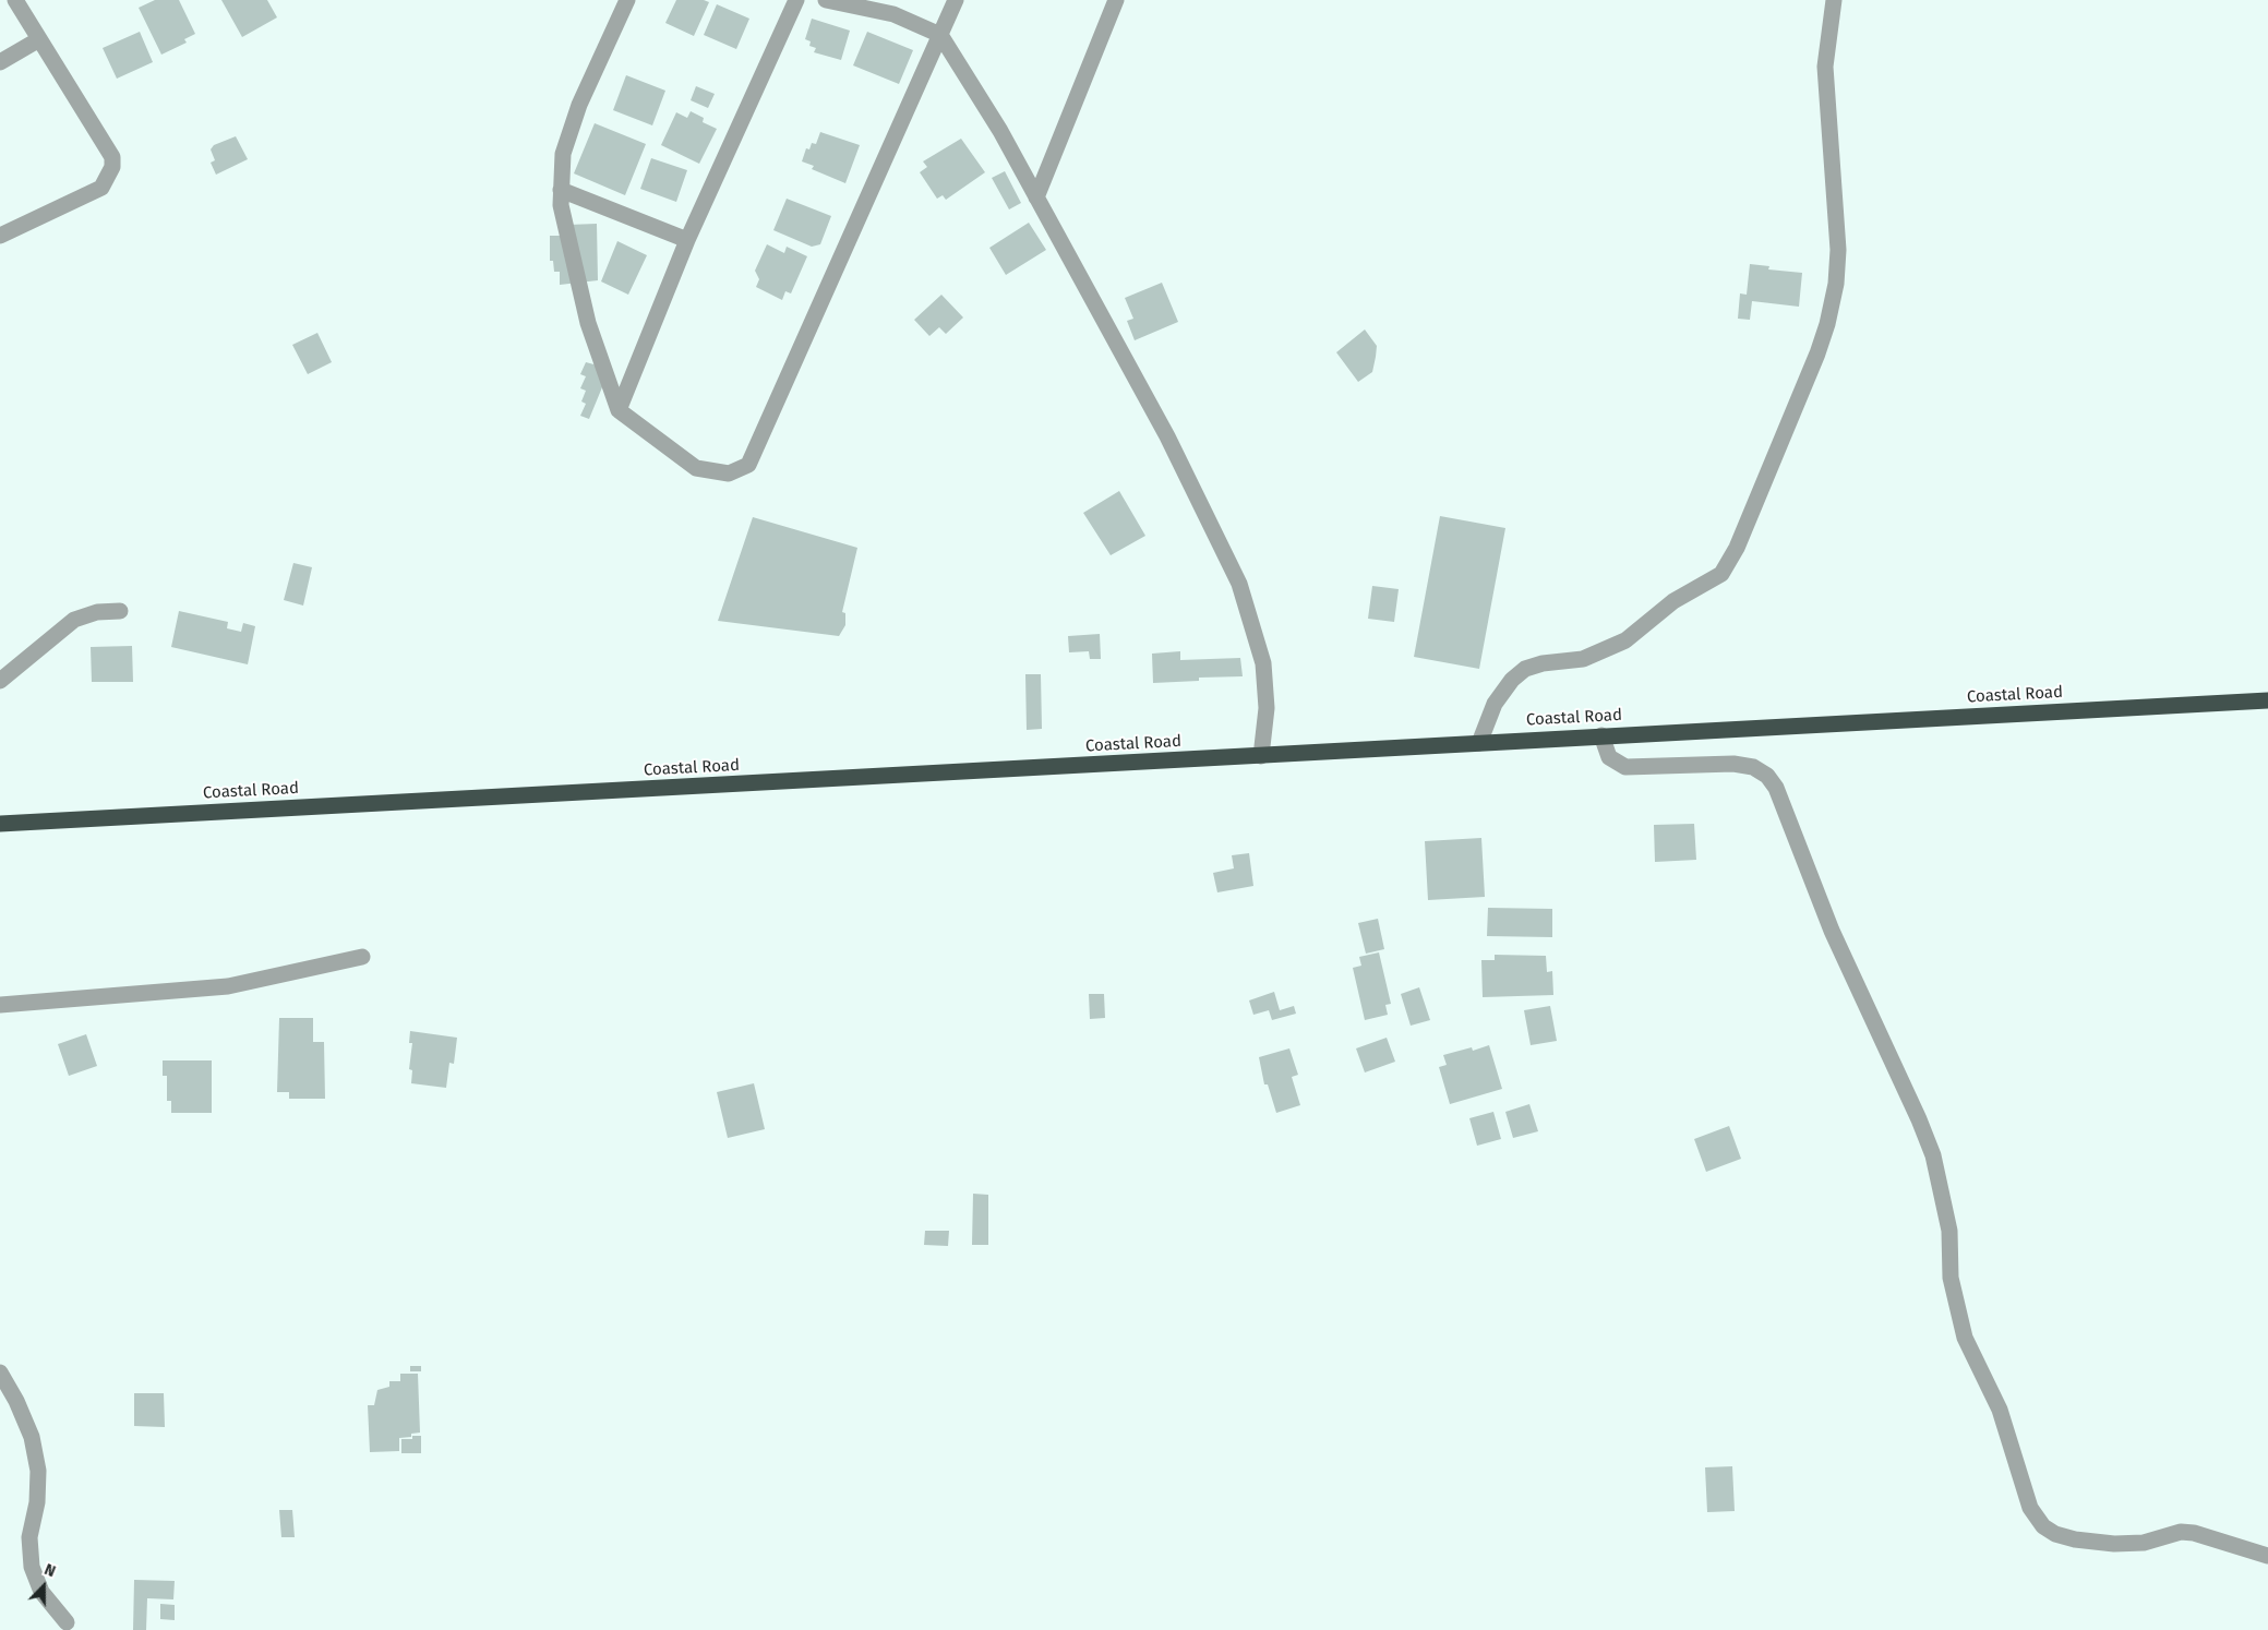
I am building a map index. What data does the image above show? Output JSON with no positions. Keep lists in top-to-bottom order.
{
  "streets": {
    "highway": ["Coastal Road"]
  },
  "north": "top"
}
